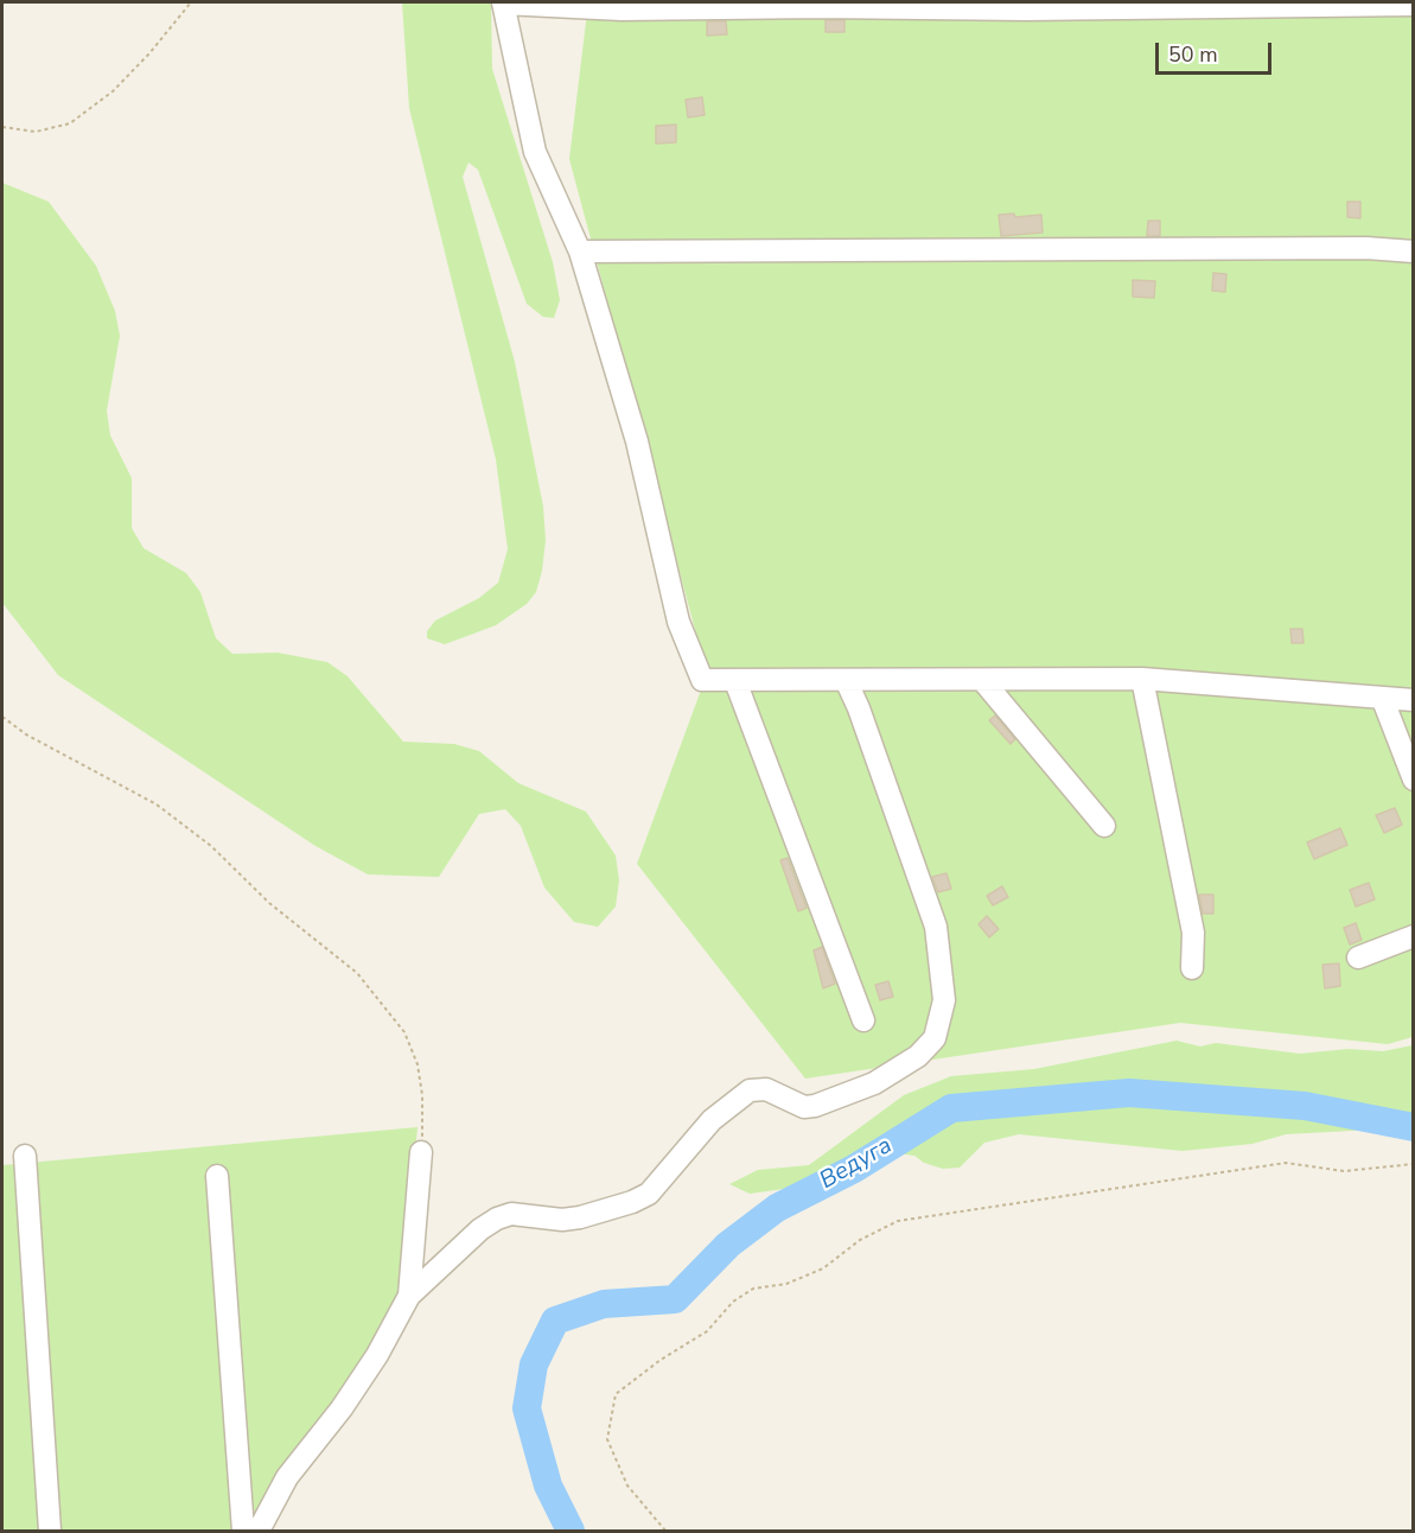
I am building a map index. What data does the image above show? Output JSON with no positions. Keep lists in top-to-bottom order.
{
  "water": ["Ведуга"],
  "scale_bar": "50 m"
}
